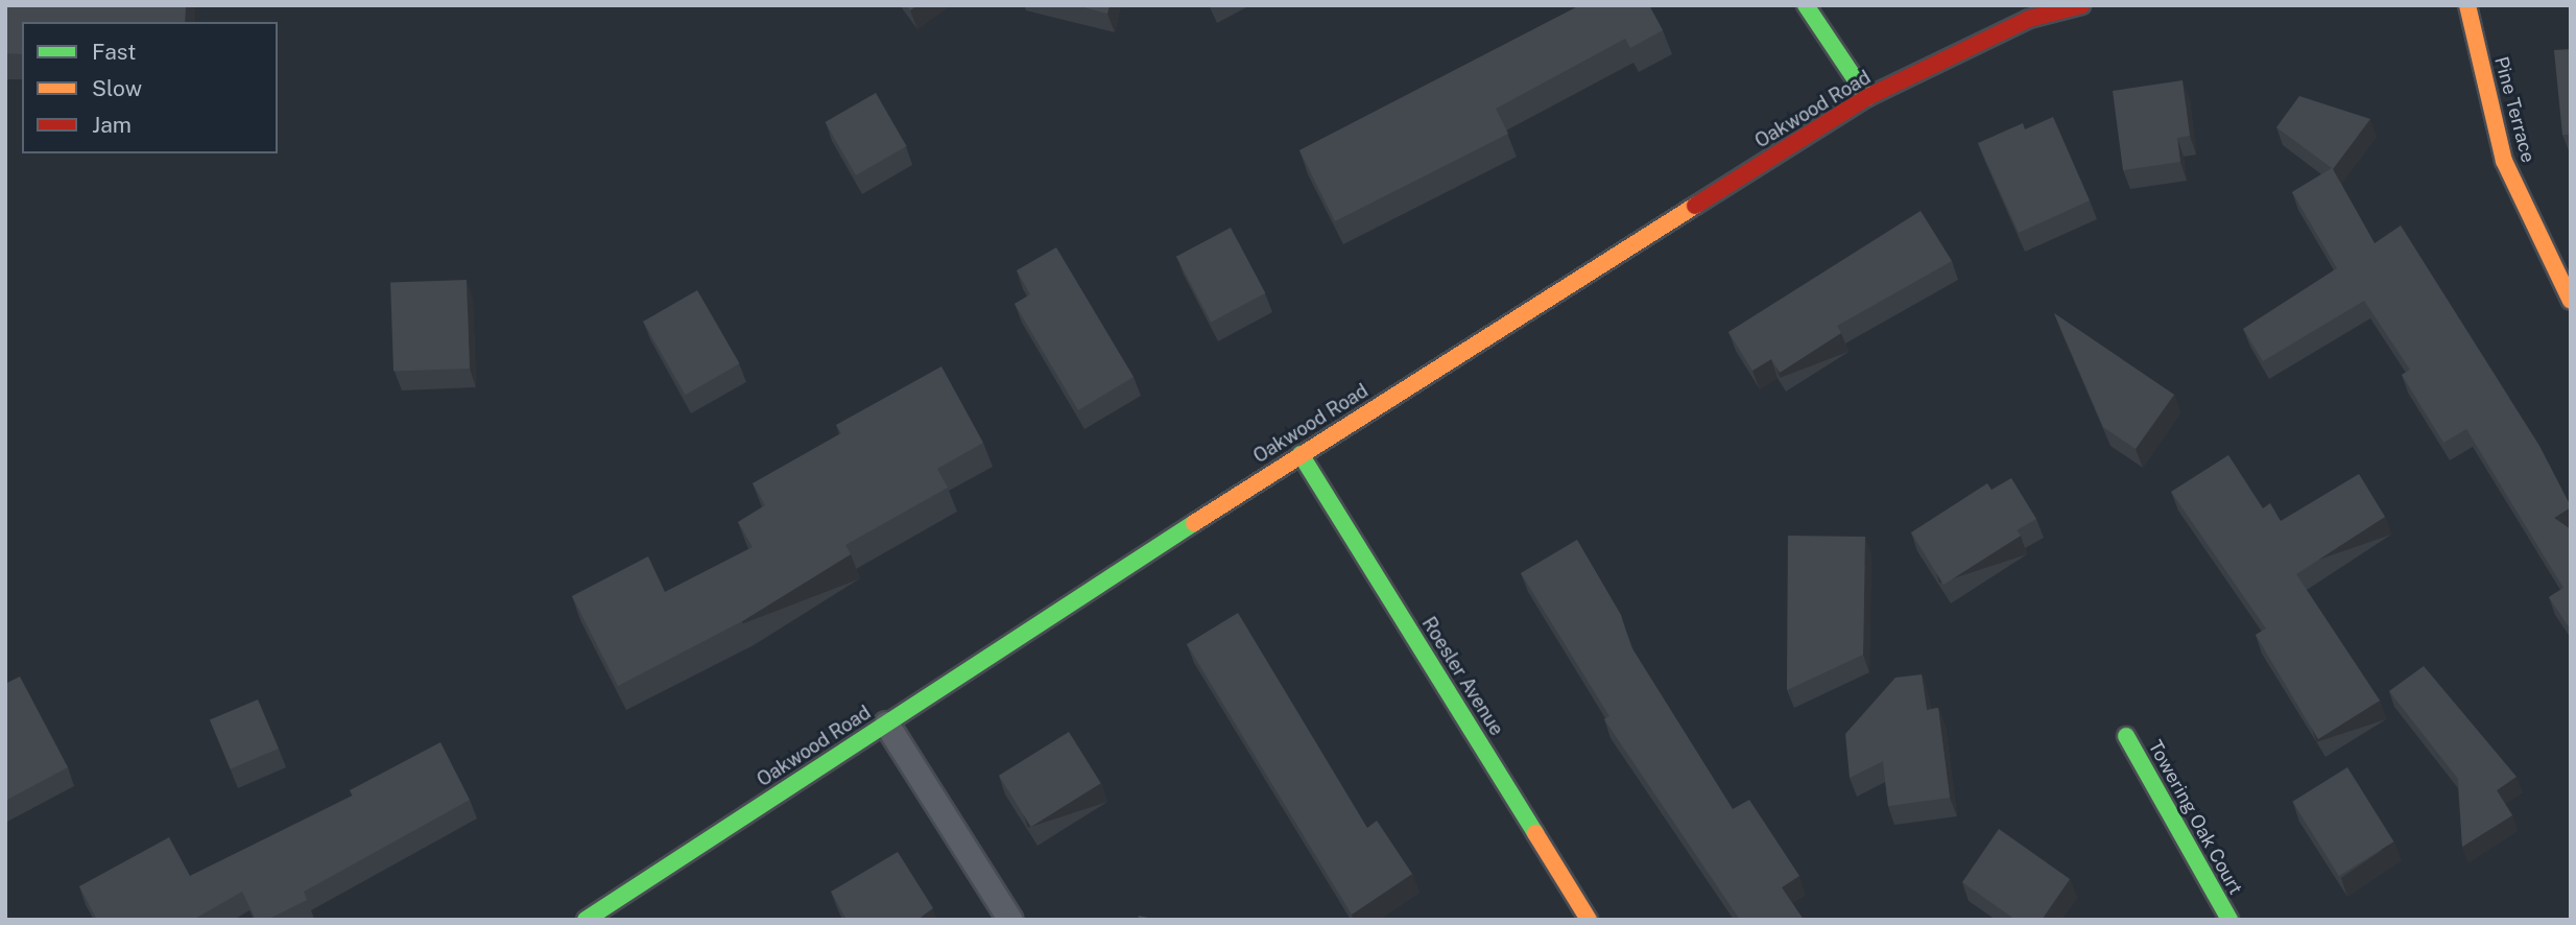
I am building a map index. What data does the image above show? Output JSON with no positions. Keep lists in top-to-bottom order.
{
  "streets": {
    "street": [
      "Oakwood Road",
      "Pine Terrace",
      "Roesler Avenue",
      "Towering Oak Court"
    ]
  },
  "crossings": [
    ["Oakwood Road", "Roesler Avenue"]
  ],
  "legend": ["Fast", "Slow", "Jam"]
}
